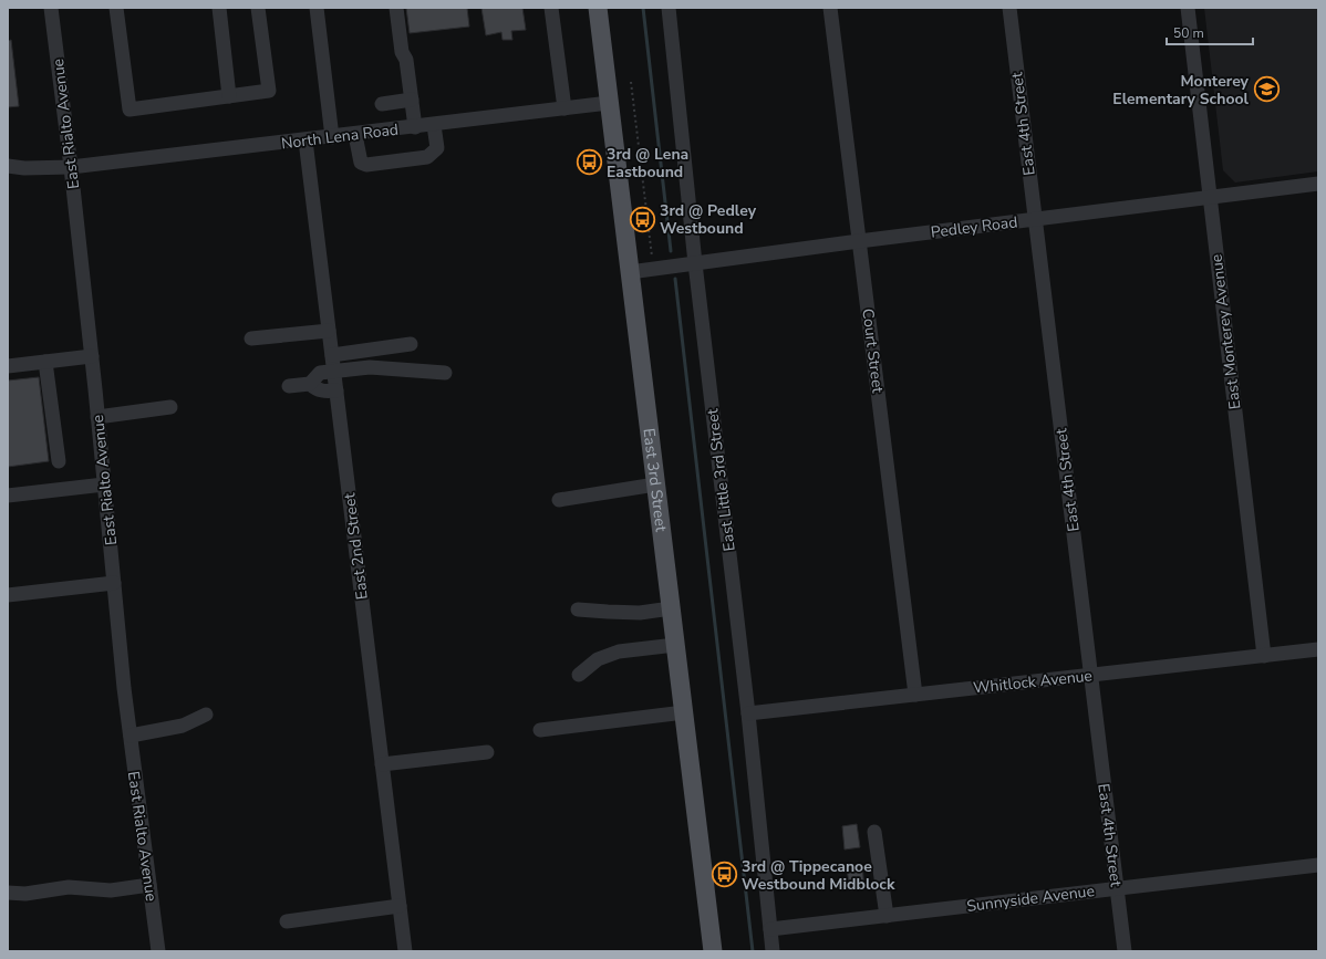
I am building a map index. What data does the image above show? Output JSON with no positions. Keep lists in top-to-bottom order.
{
  "streets": {
    "main road": ["East 3rd Street"],
    "street": [
      "East Rialto Avenue",
      "East 4th Street",
      "North Lena Road",
      "Pedley Road",
      "East Monterey Avenue",
      "Court Street",
      "East Little 3rd Street",
      "East 2nd Street",
      "Whitlock Avenue",
      "Sunnyside Avenue"
    ]
  },
  "crossings": [
    ["East Rialto Avenue", "North Lena Road"],
    ["East 4th Street", "Pedley Road"],
    ["East 4th Street", "Whitlock Avenue"],
    ["East 4th Street", "Sunnyside Avenue"],
    ["North Lena Road", "East 3rd Street"],
    ["North Lena Road", "East 2nd Street"],
    ["Pedley Road", "East Monterey Avenue"],
    ["Pedley Road", "Court Street"],
    ["Pedley Road", "East 3rd Street"],
    ["Pedley Road", "East Little 3rd Street"],
    ["East Monterey Avenue", "Whitlock Avenue"],
    ["Court Street", "Whitlock Avenue"],
    ["East Little 3rd Street", "Whitlock Avenue"],
    ["East Little 3rd Street", "Sunnyside Avenue"]
  ],
  "places": {
    "school or university": ["Monterey Elementary School"],
    "bus stop": ["3rd @ Lena Eastbound", "3rd @ Pedley Westbound", "3rd @ Tippecanoe Westbound Midblock"]
  },
  "scale_bar": "50 m"
}
